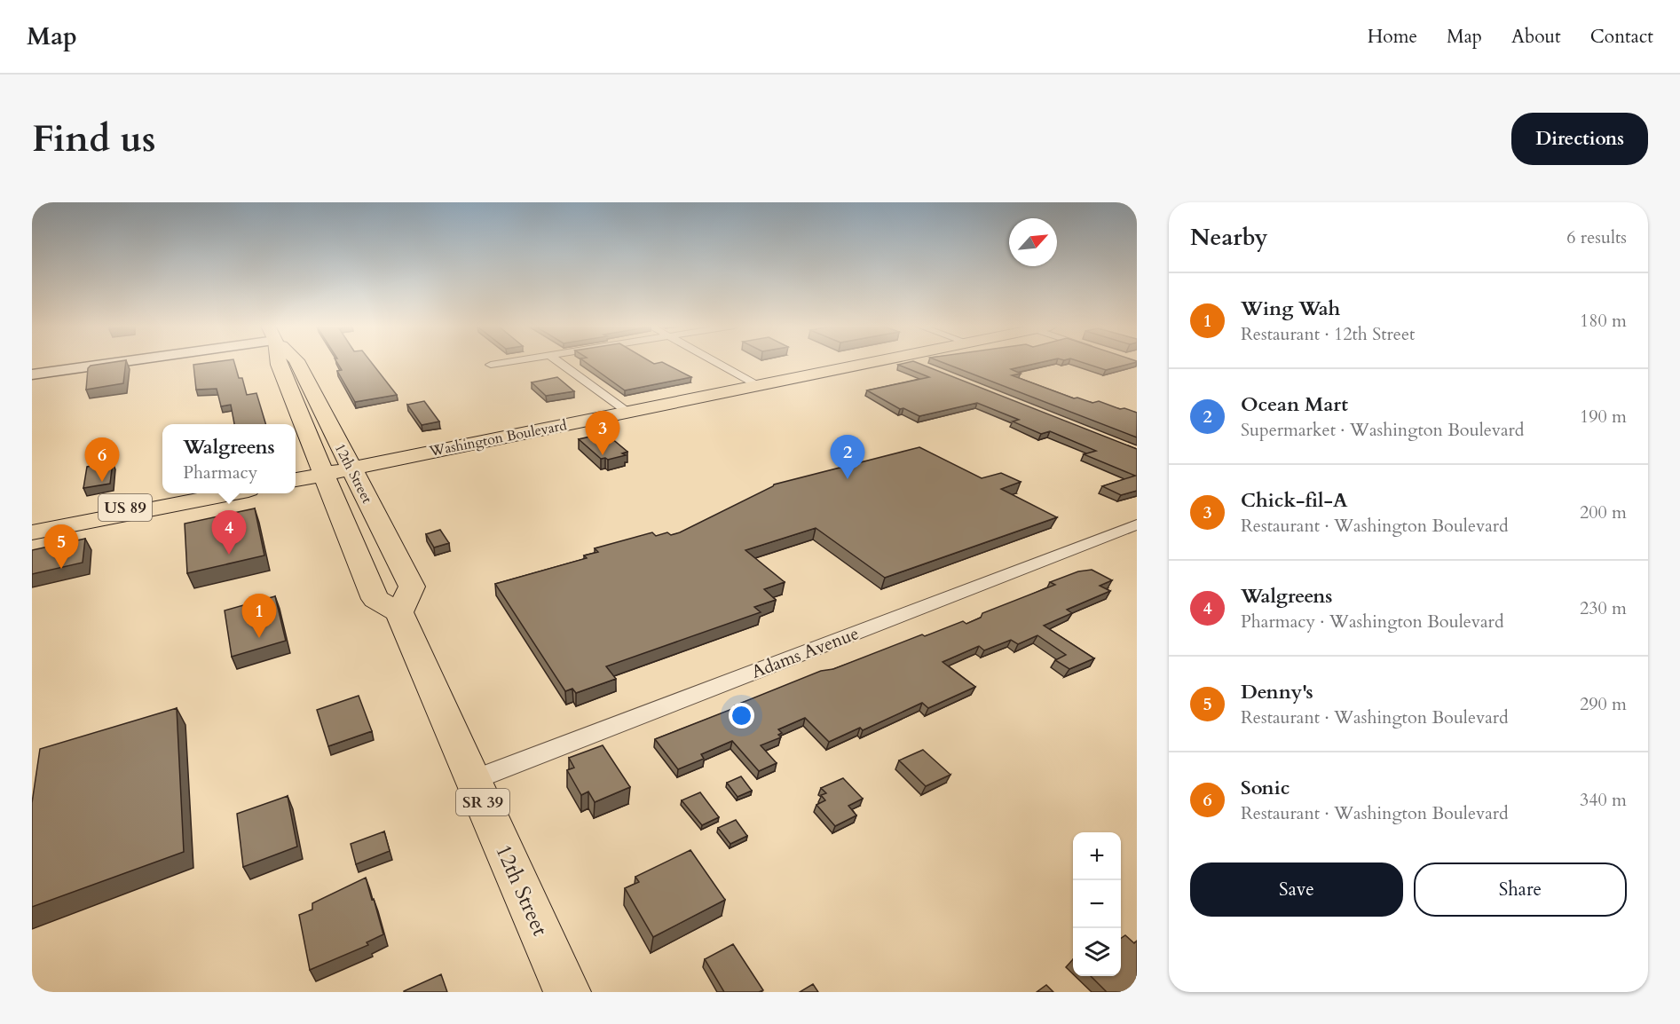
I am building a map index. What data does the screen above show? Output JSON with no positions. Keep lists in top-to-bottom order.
{
  "streets": {
    "main road": [
      "Washington Boulevard",
      "12th Street",
      "US 89",
      "SR 39"
    ],
    "street": ["Adams Avenue"]
  },
  "crossings": [
    ["Washington Boulevard", "12th Street"],
    ["12th Street", "Adams Avenue"]
  ],
  "north": "top right",
  "page": {
    "header": "Map",
    "nav": [
      "Home",
      "Map",
      "About",
      "Contact"
    ],
    "buttons": [
      "Directions",
      ["Save", "Share"]
    ],
    "title": "Find us",
    "heading": ["Nearby", "6 results"],
    "list": [
      {
        "mark": "1",
        "name": "Wing Wah",
        "note": "Restaurant · 12th Street",
        "value": "180 m"
      },
      {
        "mark": "2",
        "name": "Ocean Mart",
        "note": "Supermarket · Washington Boulevard",
        "value": "190 m"
      },
      {
        "mark": "3",
        "name": "Chick-fil-A",
        "note": "Restaurant · Washington Boulevard",
        "value": "200 m"
      },
      {
        "mark": "4",
        "name": "Walgreens",
        "note": "Pharmacy · Washington Boulevard",
        "value": "230 m"
      },
      {
        "mark": "5",
        "name": "Denny's",
        "note": "Restaurant · Washington Boulevard",
        "value": "290 m"
      },
      {
        "mark": "6",
        "name": "Sonic",
        "note": "Restaurant · Washington Boulevard",
        "value": "340 m"
      }
    ],
    "pins": [
      "3",
      "2",
      "6",
      "4",
      "5",
      "1"
    ],
    "popup": ["Walgreens", "Pharmacy"],
    "map_buttons": ["+", "−"]
  }
}
